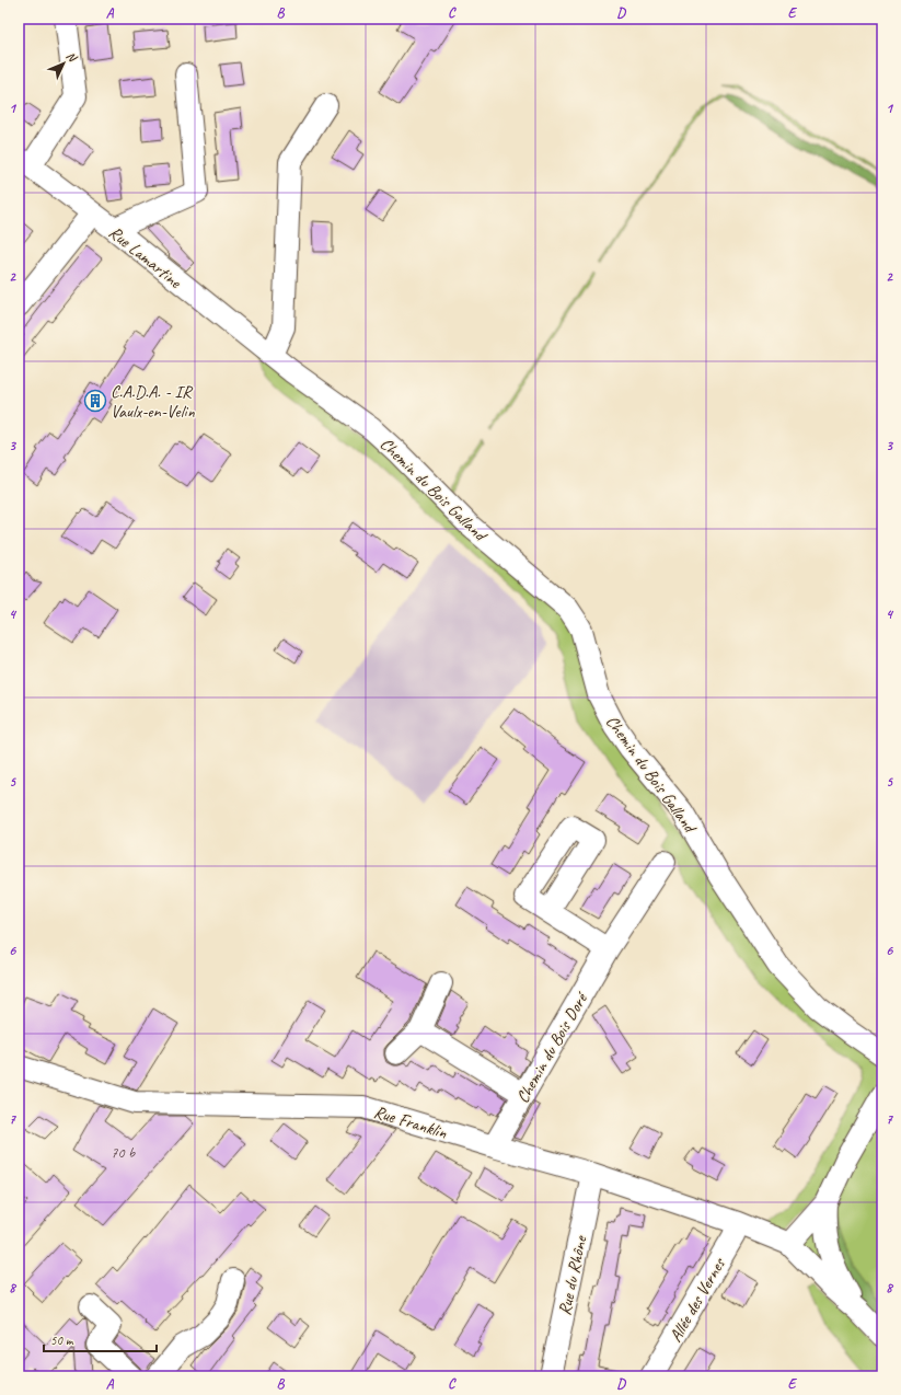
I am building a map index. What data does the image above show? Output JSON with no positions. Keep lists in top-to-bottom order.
{
  "streets": {
    "street": [
      "Rue Lamartine",
      "Chemin du Bois Galland",
      "Chemin du Bois Doré",
      "Rue Franklin",
      "Rue du Rhône",
      "Allée des Vernes"
    ]
  },
  "crossings": [
    ["Rue Lamartine", "Chemin du Bois Galland"],
    ["Chemin du Bois Doré", "Rue Franklin"],
    ["Rue Franklin", "Rue du Rhône"],
    ["Rue Franklin", "Allée des Vernes"]
  ],
  "places": {
    "building": ["C.A.D.A. - IR Vaulx-en-Velin"]
  },
  "house_numbers": ["70 b"],
  "scale_bar": "50 m",
  "north": "top right",
  "grid": {
    "columns": [
      "A",
      "B",
      "C",
      "D",
      "E"
    ],
    "rows": [
      "1",
      "2",
      "3",
      "4",
      "5",
      "6",
      "7",
      "8"
    ]
  }
}
